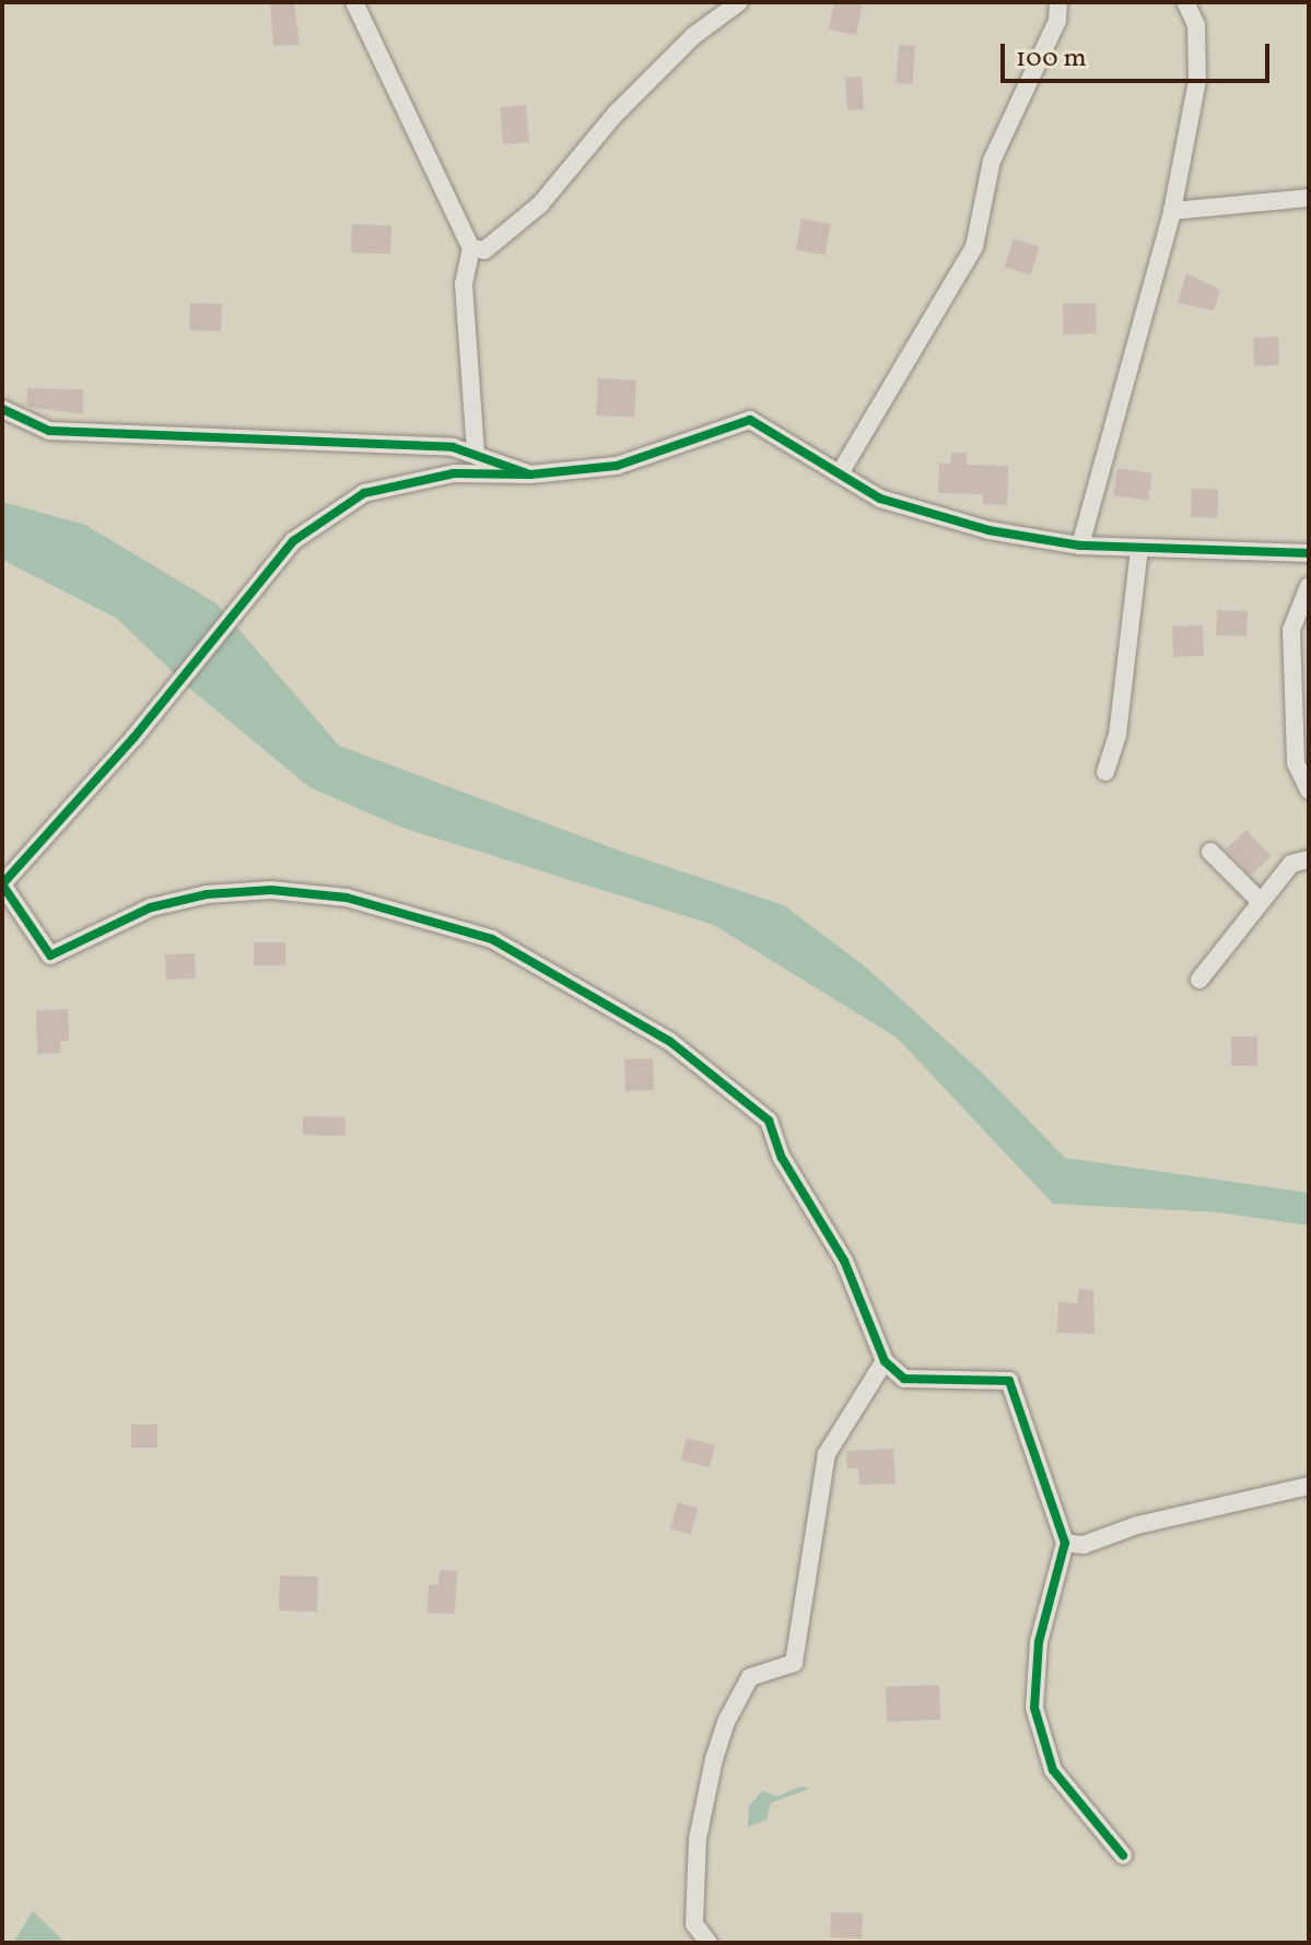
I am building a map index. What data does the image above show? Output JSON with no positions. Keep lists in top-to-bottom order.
{
  "scale_bar": "100 m"
}
